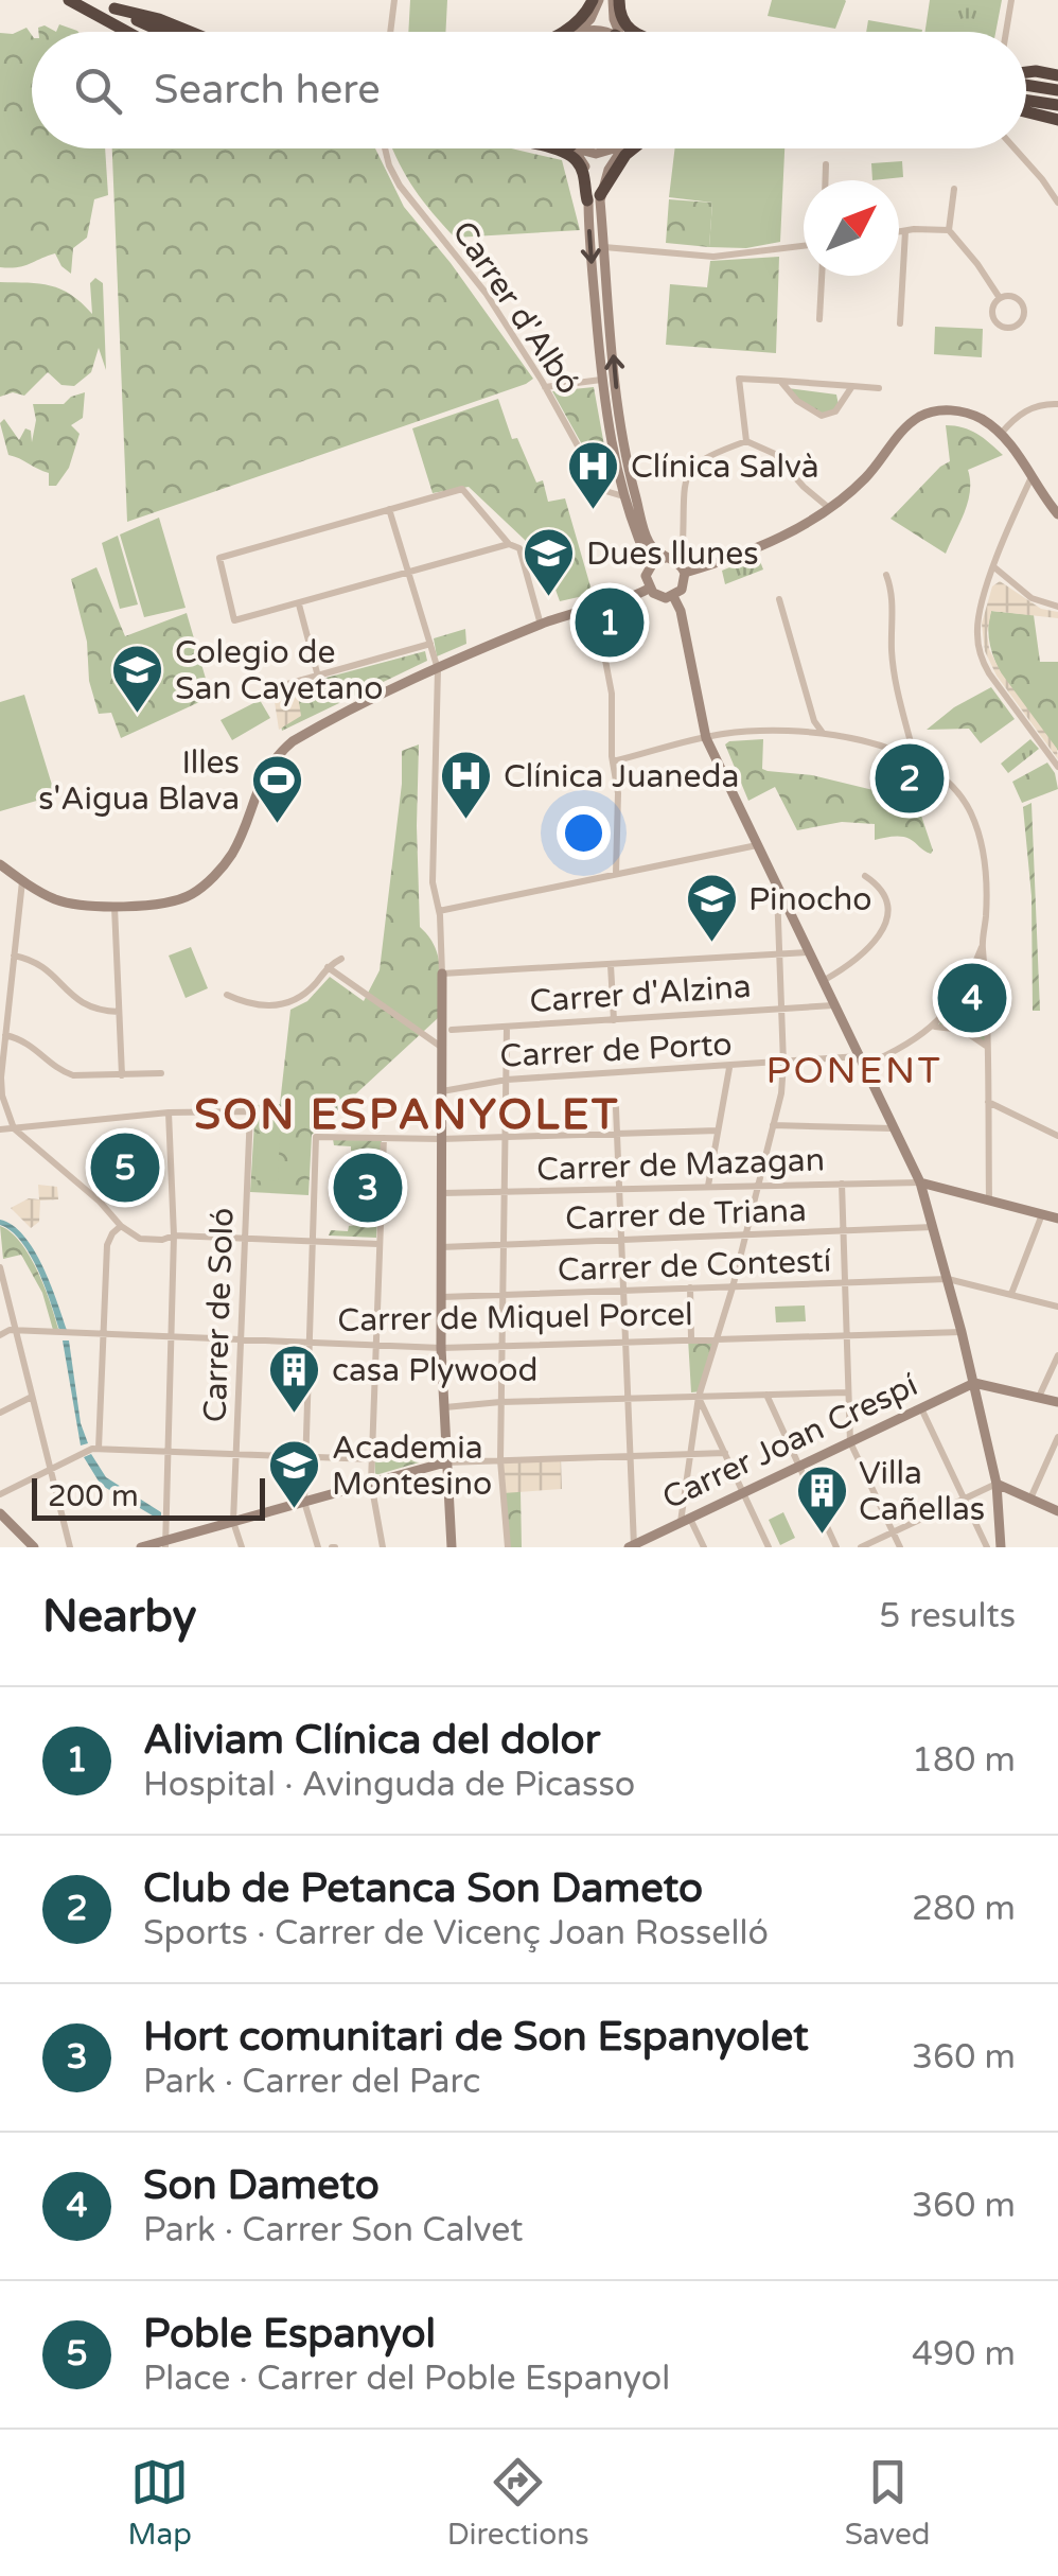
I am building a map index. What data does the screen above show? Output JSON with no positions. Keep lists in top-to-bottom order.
{
  "streets": {
    "street": [
      "Carrer d'Albó",
      "Carrer d'Alzina",
      "Carrer de Porto",
      "Carrer de Mazagan",
      "Carrer de Triana",
      "Carrer de Contestí",
      "Carrer de Soló",
      "Carrer de Miquel Porcel",
      "Carrer Joan Crespí"
    ]
  },
  "crossings": [
    ["Carrer de Soló", "Carrer de Miquel Porcel"]
  ],
  "districts": ["PONENT", "SON ESPANYOLET"],
  "places": {
    "hospital": ["Clínica Salvà", "Clínica Juaneda"],
    "school or university": [
      "Dues llunes",
      "Colegio de San Cayetano",
      "Pinocho",
      "Academia Montesino"
    ],
    "sports": ["Illes s'Aigua Blava"],
    "building": ["casa Plywood", "Villa Cañellas"]
  },
  "scale_bar": "200 m",
  "north": "top right",
  "page": {
    "search": "Search here",
    "pins": [
      "1",
      "2",
      "4",
      "5",
      "3"
    ],
    "scale": "200 m",
    "heading": ["Nearby", "5 results"],
    "list": [
      {
        "mark": "1",
        "name": "Aliviam Clínica del dolor",
        "note": "Hospital · Avinguda de Picasso",
        "value": "180 m"
      },
      {
        "mark": "2",
        "name": "Club de Petanca Son Dameto",
        "note": "Sports · Carrer de Vicenç Joan Rosselló",
        "value": "280 m"
      },
      {
        "mark": "3",
        "name": "Hort comunitari de Son Espanyolet",
        "note": "Park · Carrer del Parc",
        "value": "360 m"
      },
      {
        "mark": "4",
        "name": "Son Dameto",
        "note": "Park · Carrer Son Calvet",
        "value": "360 m"
      },
      {
        "mark": "5",
        "name": "Poble Espanyol",
        "note": "Place · Carrer del Poble Espanyol",
        "value": "490 m"
      }
    ],
    "nav": ["Map", "Directions", "Saved"]
  }
}
